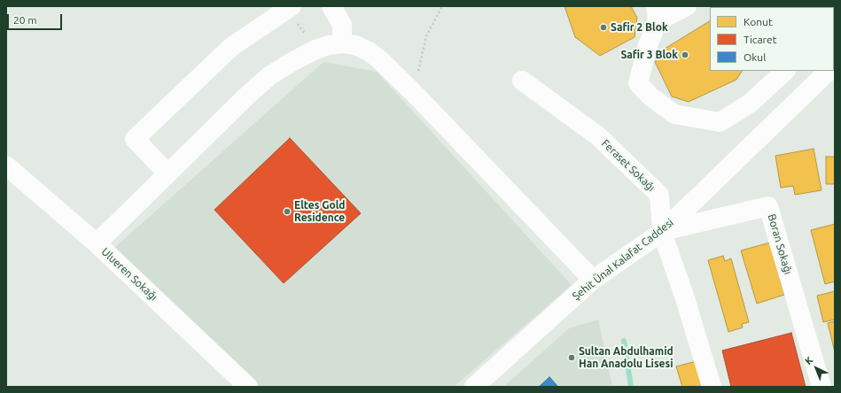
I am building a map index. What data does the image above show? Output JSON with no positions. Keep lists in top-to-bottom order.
{
  "streets": {
    "street": [
      "Feraset Sokağı",
      "Boran Sokağı",
      "Şehit Ünal Kalafat Caddesi",
      "Ulueren Sokağı"
    ]
  },
  "crossings": [
    ["Feraset Sokağı", "Boran Sokağı"],
    ["Feraset Sokağı", "Şehit Ünal Kalafat Caddesi"],
    ["Boran Sokağı", "Şehit Ünal Kalafat Caddesi"]
  ],
  "places": [
    "Safir 2 Blok",
    "Safir 3 Blok",
    "Eltes Gold Residence",
    "Sultan Abdulhamid Han Anadolu Lisesi"
  ],
  "legend": ["Konut", "Ticaret", "Okul"],
  "scale_bar": "20 m",
  "north": "top left"
}
